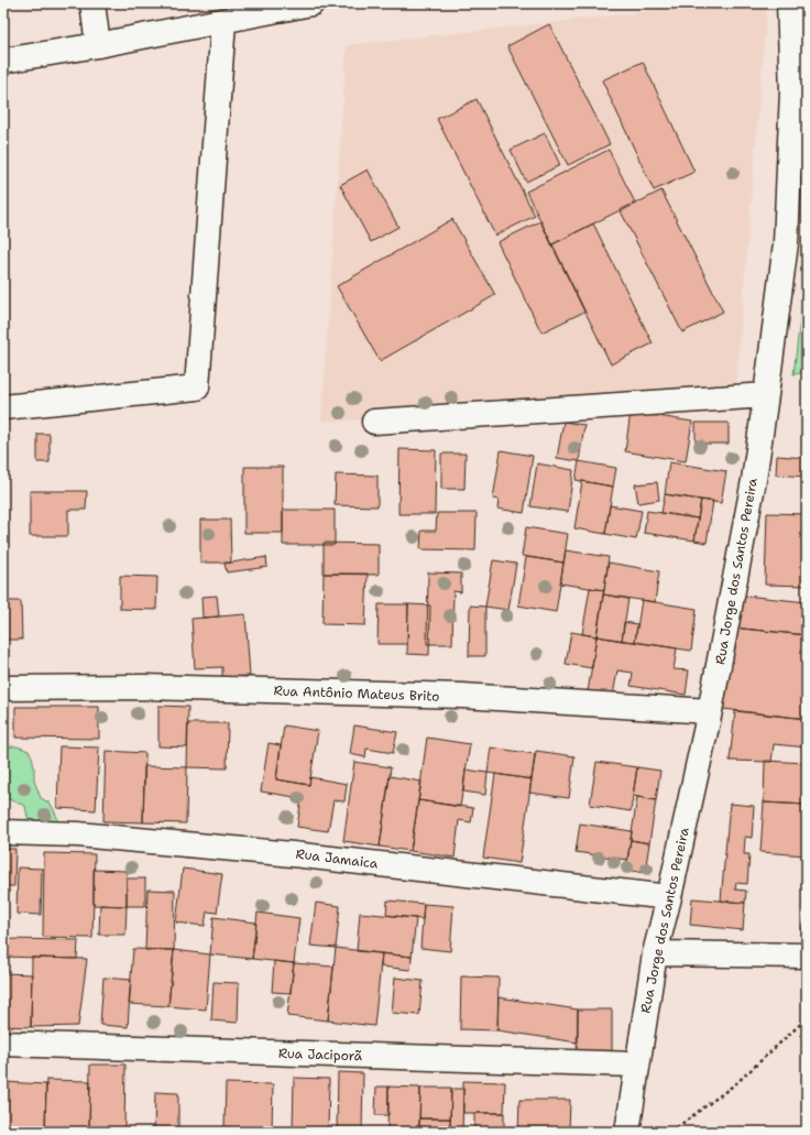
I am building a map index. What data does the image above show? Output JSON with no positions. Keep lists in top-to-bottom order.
{
  "streets": {
    "street": [
      "Rua Jorge dos Santos Pereira",
      "Rua Antônio Mateus Brito",
      "Rua Jamaica",
      "Rua Jaciporã"
    ]
  },
  "crossings": [
    ["Rua Jorge dos Santos Pereira", "Rua Antônio Mateus Brito"],
    ["Rua Jorge dos Santos Pereira", "Rua Jamaica"],
    ["Rua Jorge dos Santos Pereira", "Rua Jaciporã"]
  ]
}
